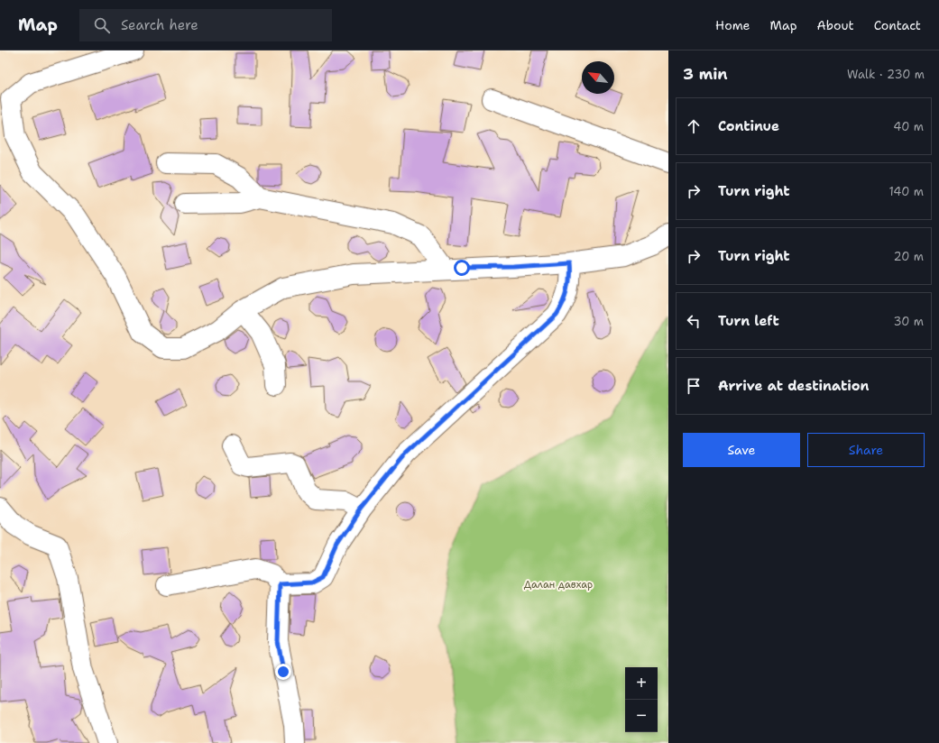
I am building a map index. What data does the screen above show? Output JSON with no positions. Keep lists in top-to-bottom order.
{
  "parks": ["Далан давхар"],
  "north": "top left",
  "page": {
    "header": "Map",
    "search": "Search here",
    "nav": [
      "Home",
      "Map",
      "About",
      "Contact"
    ],
    "heading": ["3 min", "Walk · 230 m"],
    "list": [
      ["Continue", "40 m"],
      ["Turn right", "140 m"],
      ["Turn right", "20 m"],
      ["Turn left", "30 m"],
      "Arrive at destination"
    ],
    "buttons": ["Save", "Share"],
    "map_buttons": ["+", "−"]
  }
}
